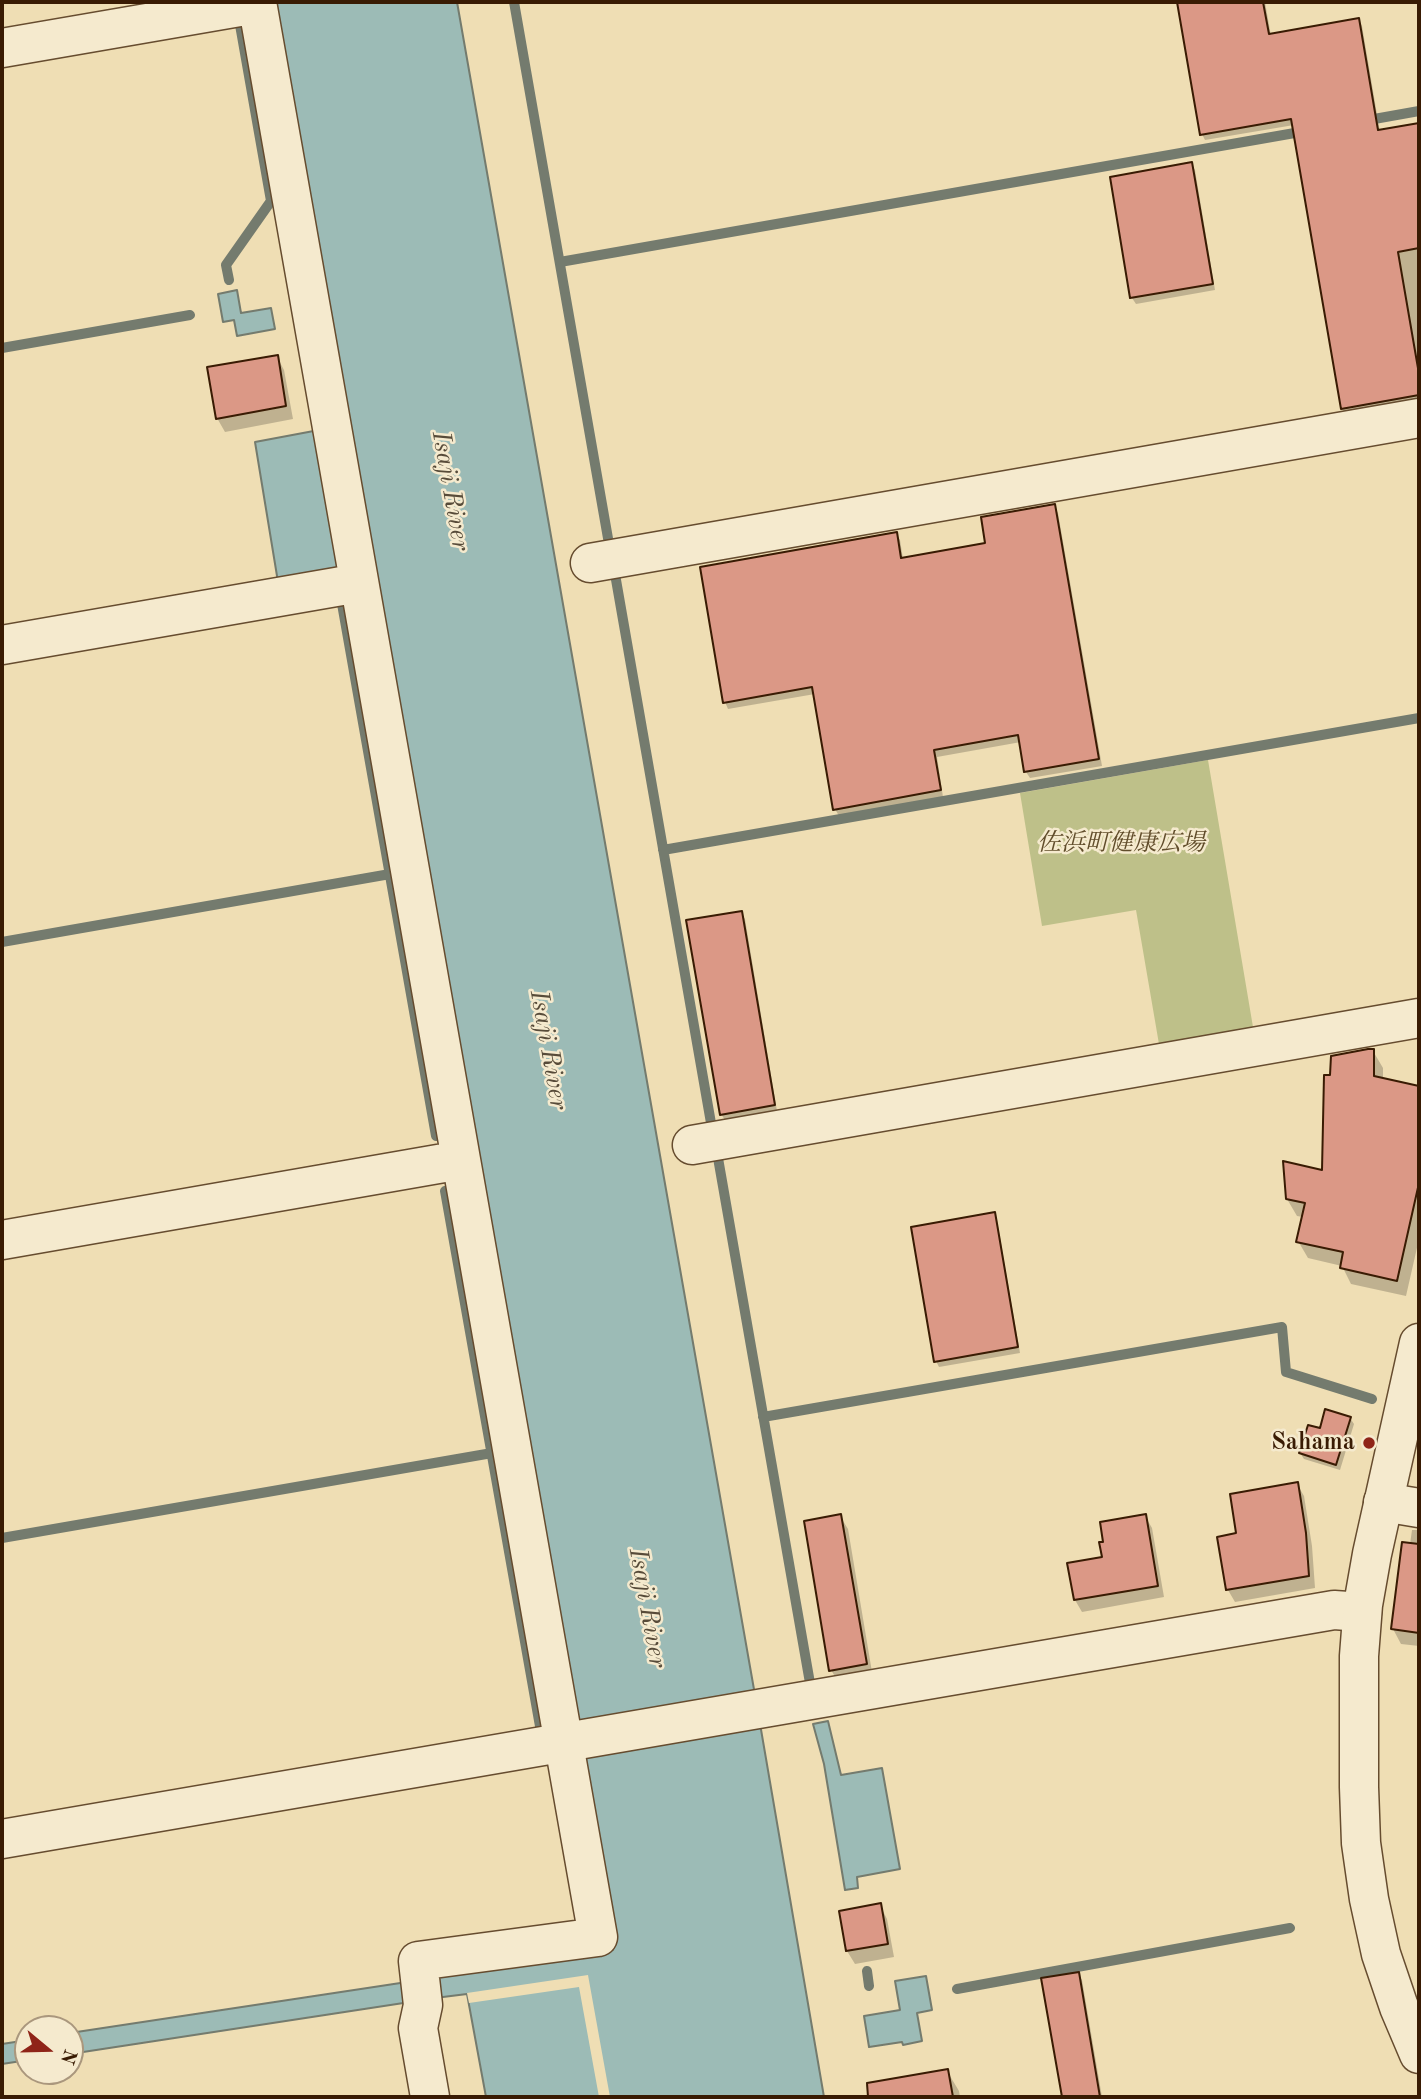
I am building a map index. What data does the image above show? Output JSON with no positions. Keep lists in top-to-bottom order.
{
  "water": ["Isaji River"],
  "parks": ["佐浜町健康広場"],
  "places": ["Sahama"],
  "north": "right"
}
